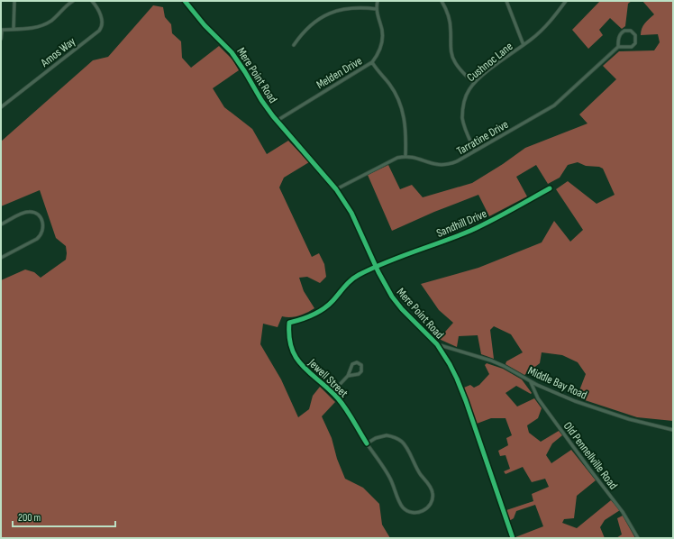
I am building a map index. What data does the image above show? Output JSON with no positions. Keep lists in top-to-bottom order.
{
  "streets": {
    "street": [
      "Amos Way",
      "Cushnoc Lane",
      "Melden Drive",
      "Mere Point Road",
      "Tarratine Drive",
      "Sandhill Drive",
      "Jewell Street",
      "Middle Bay Road",
      "Old Pennellville Road"
    ]
  },
  "crossings": [
    ["Cushnoc Lane", "Tarratine Drive"],
    ["Melden Drive", "Mere Point Road"],
    ["Mere Point Road", "Sandhill Drive"],
    ["Mere Point Road", "Middle Bay Road"],
    ["Sandhill Drive", "Jewell Street"],
    ["Middle Bay Road", "Old Pennellville Road"]
  ],
  "scale_bar": "200 m"
}
